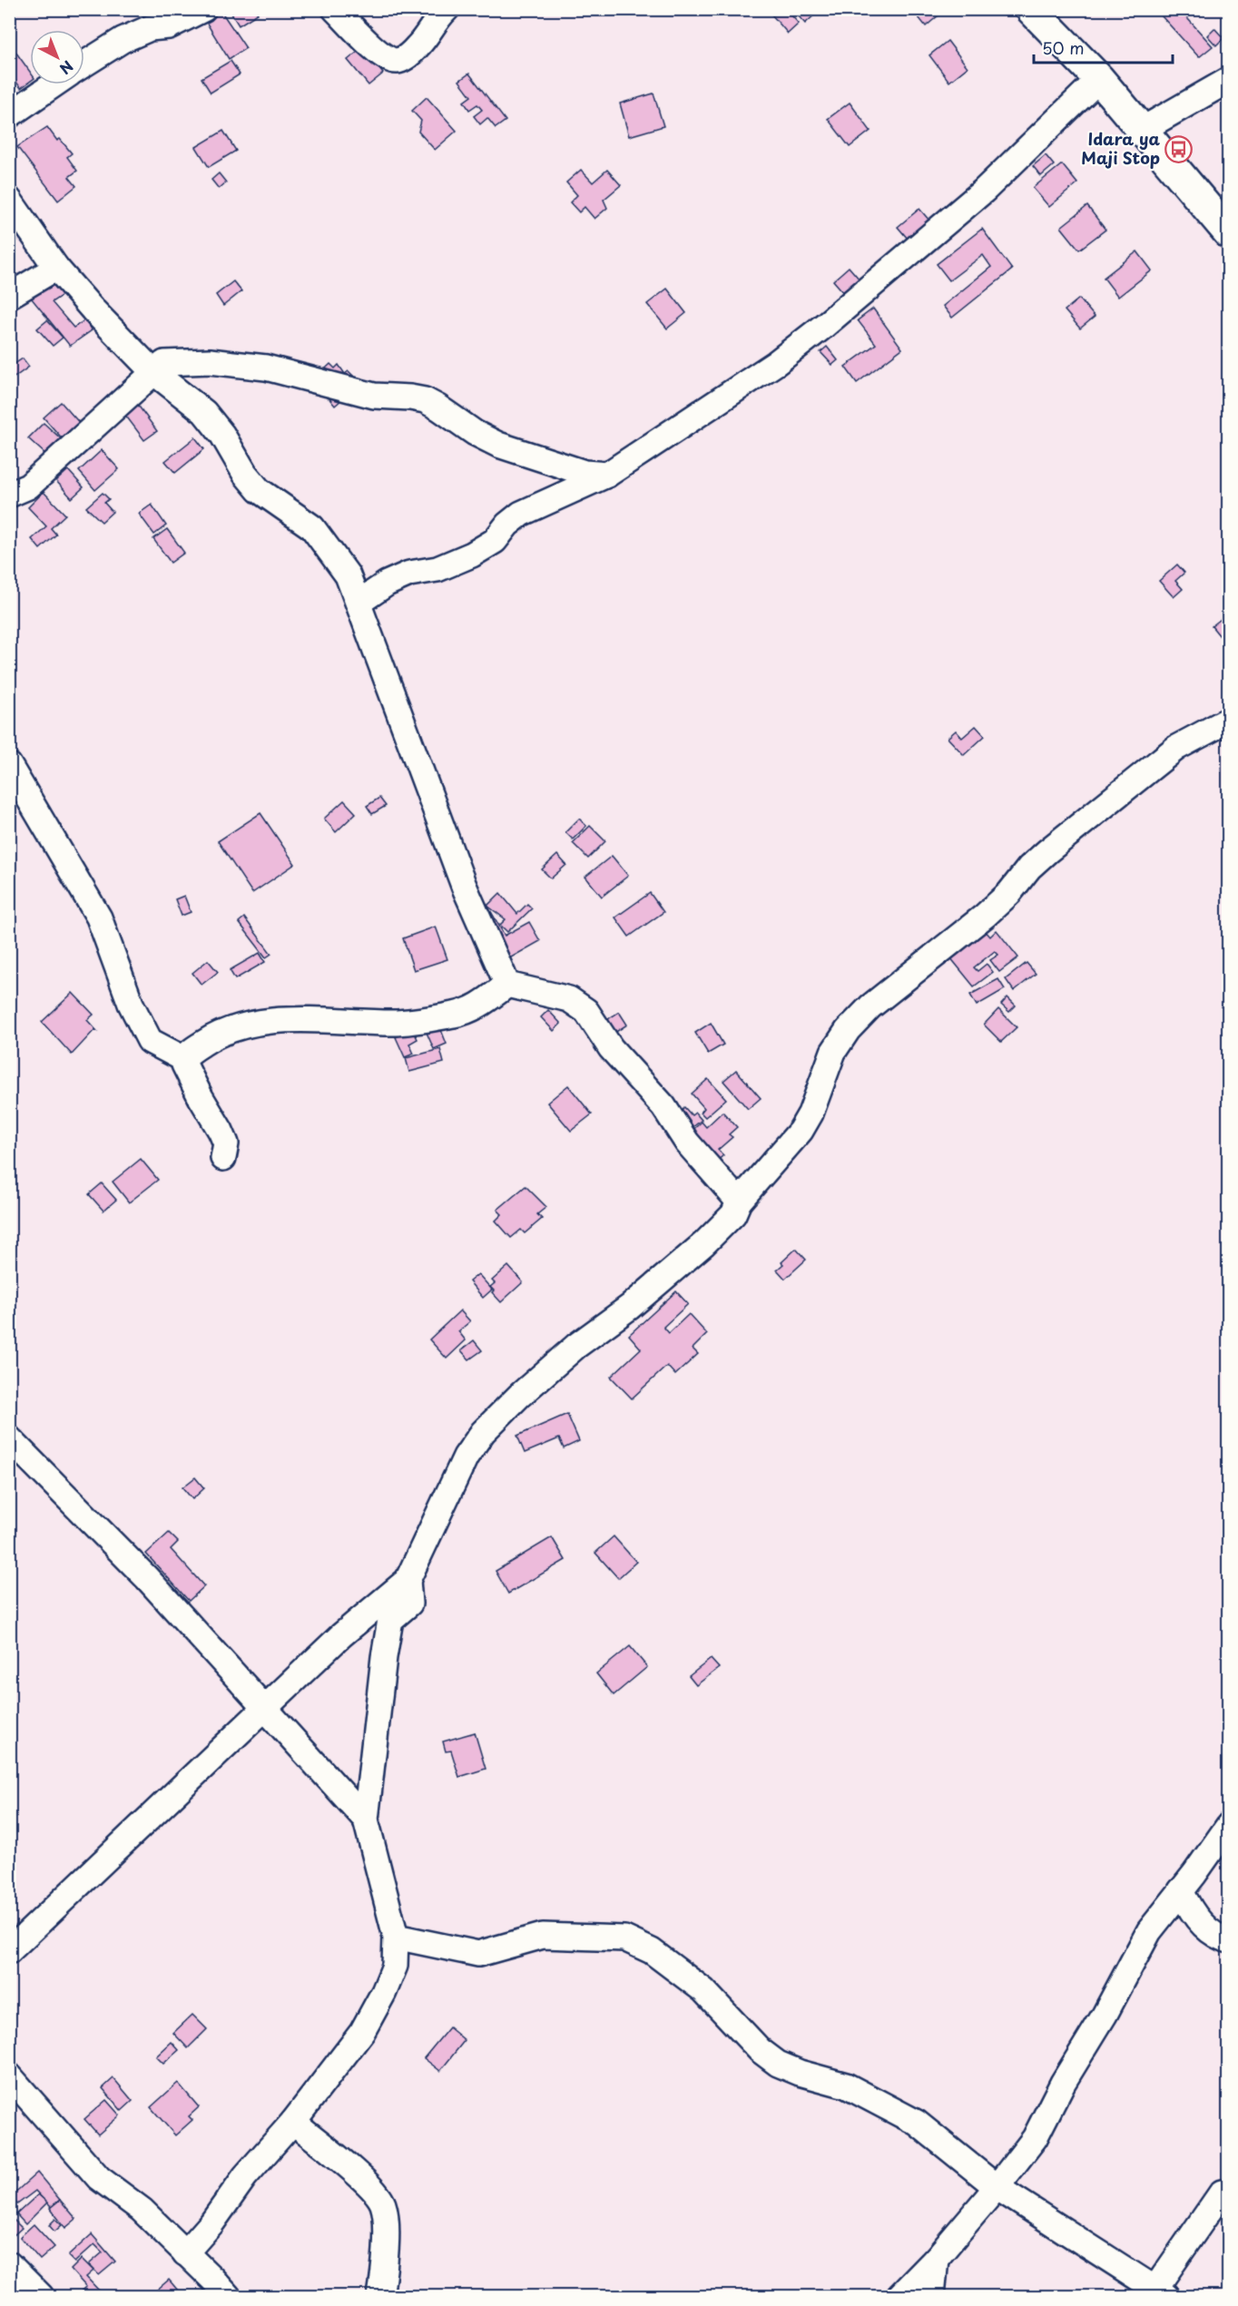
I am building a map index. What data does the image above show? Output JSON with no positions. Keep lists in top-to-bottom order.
{
  "places": {
    "bus stop": ["Idara ya Maji Stop"]
  },
  "scale_bar": "50 m",
  "north": "bottom right"
}
